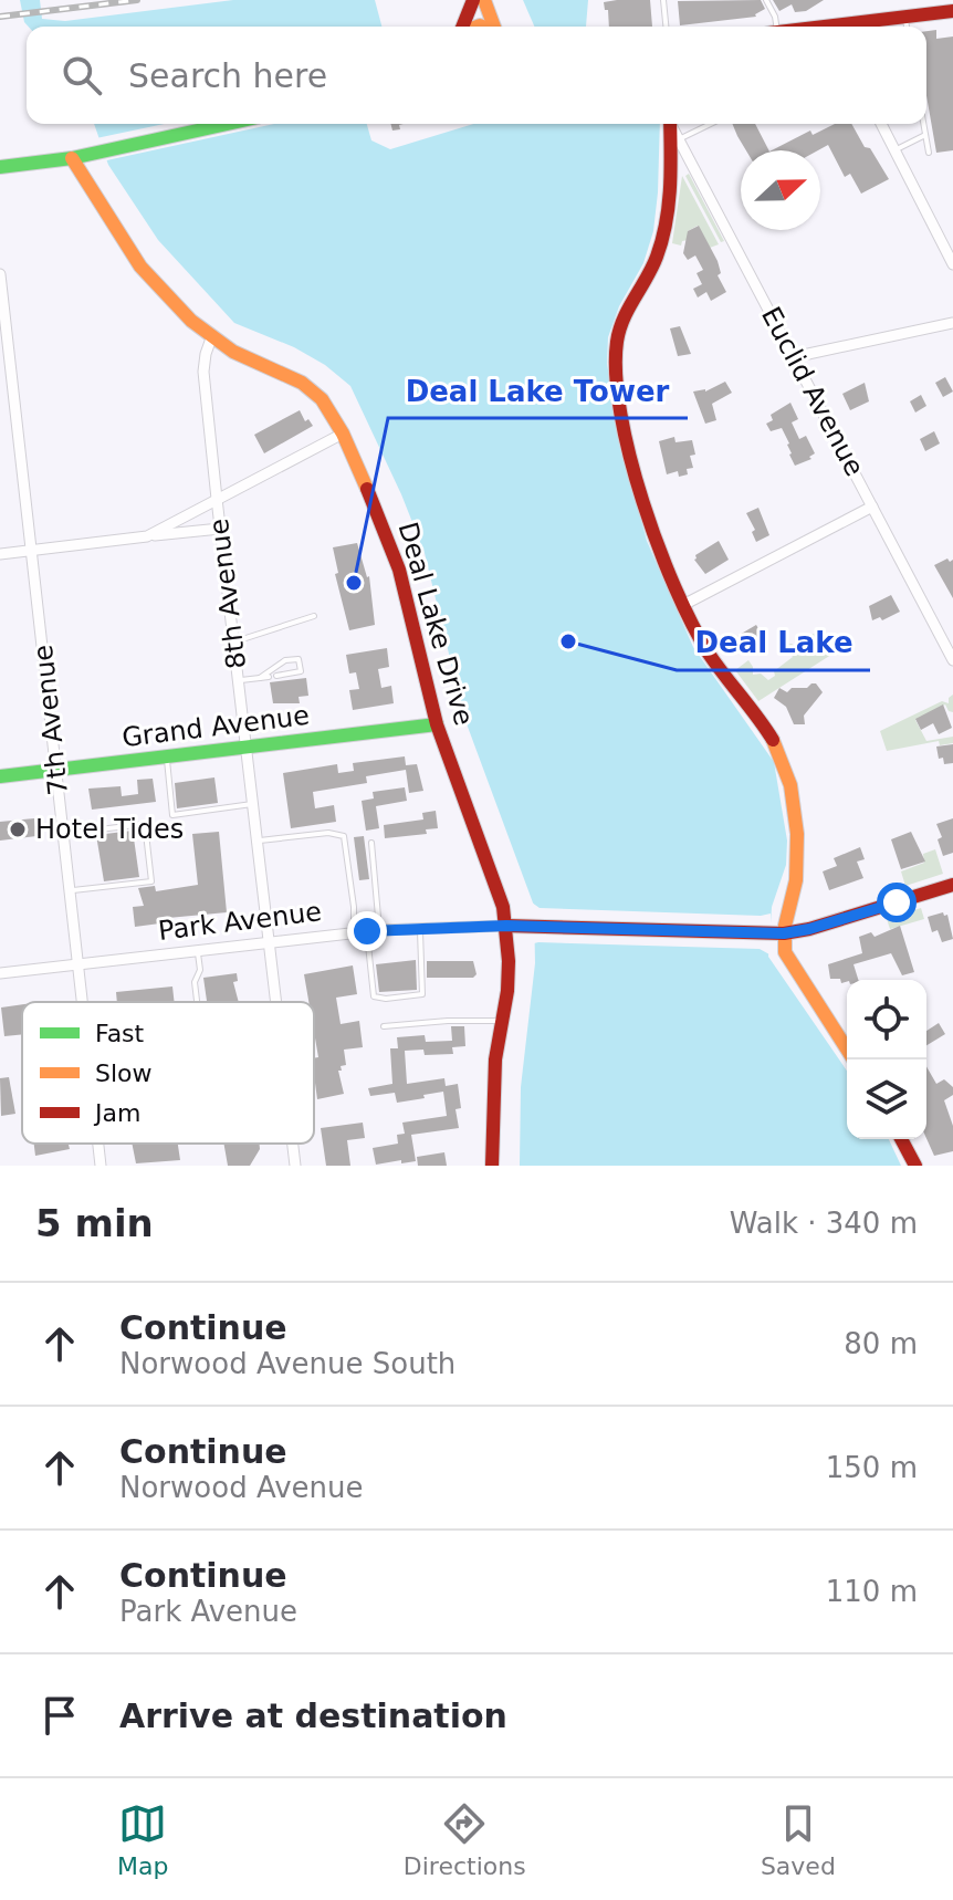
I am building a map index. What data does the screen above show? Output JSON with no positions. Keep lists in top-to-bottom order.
{
  "streets": {
    "street": [
      "Euclid Avenue",
      "8th Avenue",
      "Deal Lake Drive",
      "7th Avenue",
      "Grand Avenue",
      "Park Avenue"
    ]
  },
  "crossings": [
    ["8th Avenue", "Deal Lake Drive"],
    ["8th Avenue", "Grand Avenue"],
    ["8th Avenue", "Park Avenue"],
    ["Deal Lake Drive", "Grand Avenue"],
    ["Deal Lake Drive", "Park Avenue"],
    ["7th Avenue", "Grand Avenue"],
    ["7th Avenue", "Park Avenue"]
  ],
  "places": ["Deal Lake Tower", "Deal Lake", "Hotel Tides"],
  "legend": ["Fast", "Slow", "Jam"],
  "north": "right",
  "page": {
    "search": "Search here",
    "heading": ["5 min", "Walk · 340 m"],
    "list": [
      ["Continue", "Norwood Avenue South", "80 m"],
      ["Continue", "Norwood Avenue", "150 m"],
      ["Continue", "Park Avenue", "110 m"],
      "Arrive at destination"
    ],
    "nav": ["Map", "Directions", "Saved"]
  }
}
